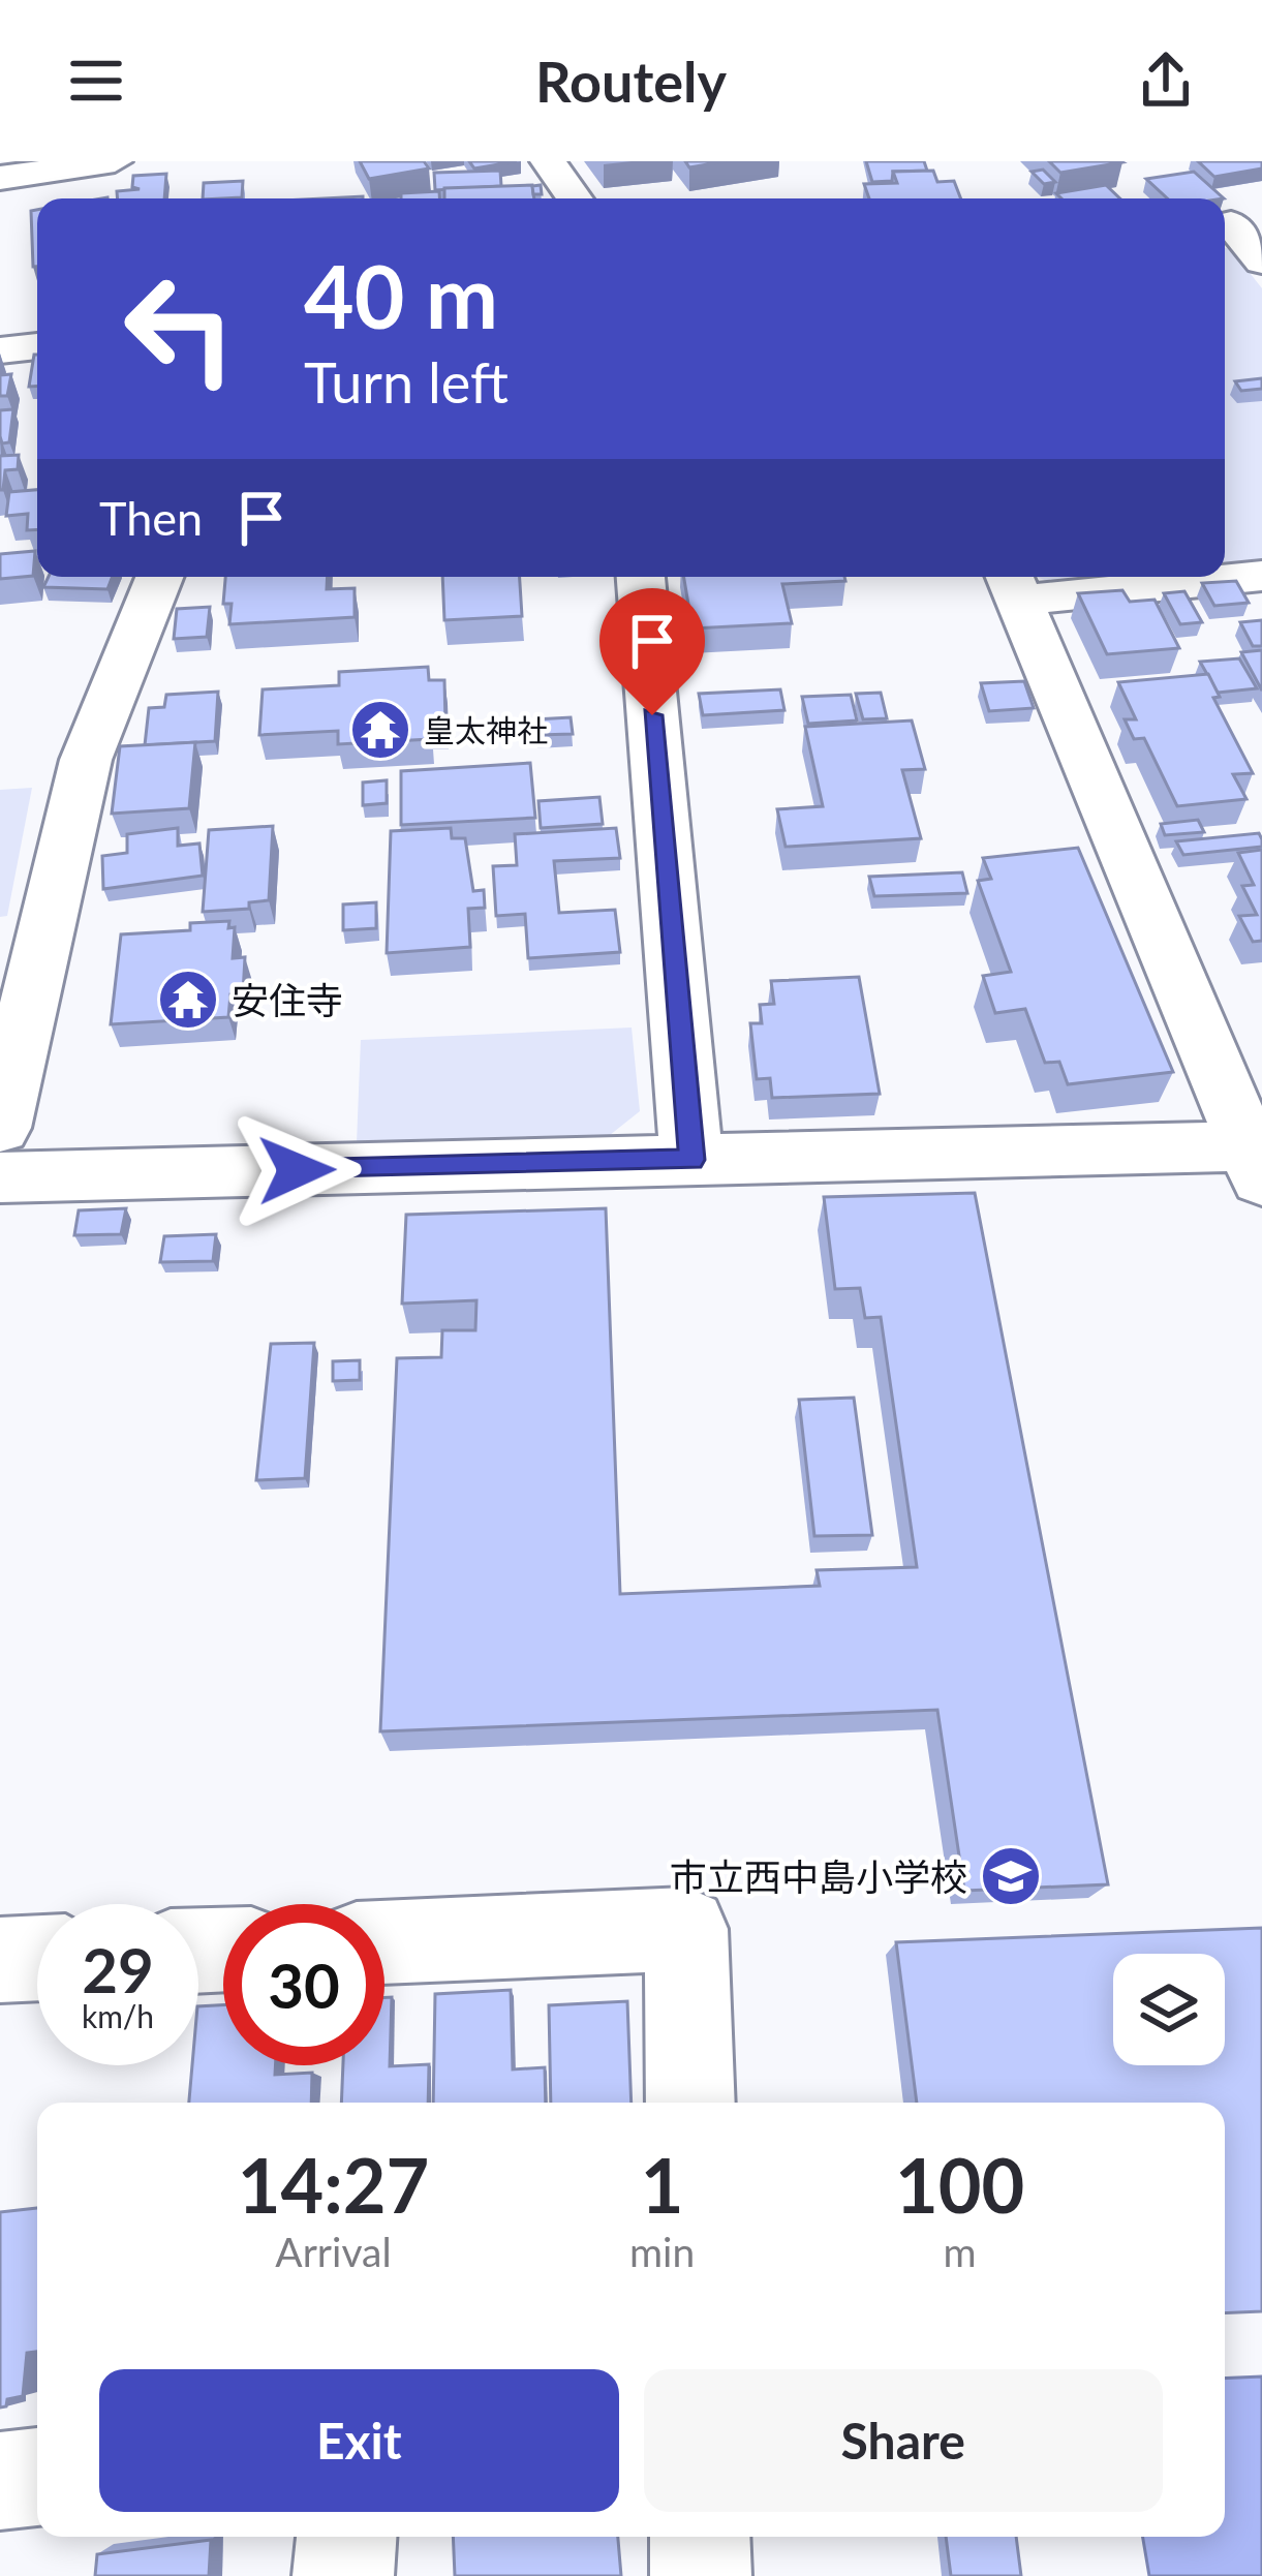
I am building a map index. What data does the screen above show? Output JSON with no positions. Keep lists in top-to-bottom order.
{
  "places": {
    "temple": ["皇太神社", "安住寺"],
    "school or university": ["市立西中島小学校"]
  },
  "page": {
    "header": "Routely",
    "turn": ["40 m", "Turn left"],
    "then": "Then",
    "speed": "29 km/h",
    "limit": "30",
    "eta": [
      "14:27",
      "Arrival",
      "1",
      "min",
      "100",
      "m"
    ],
    "buttons": ["Exit", "Share"]
  }
}
